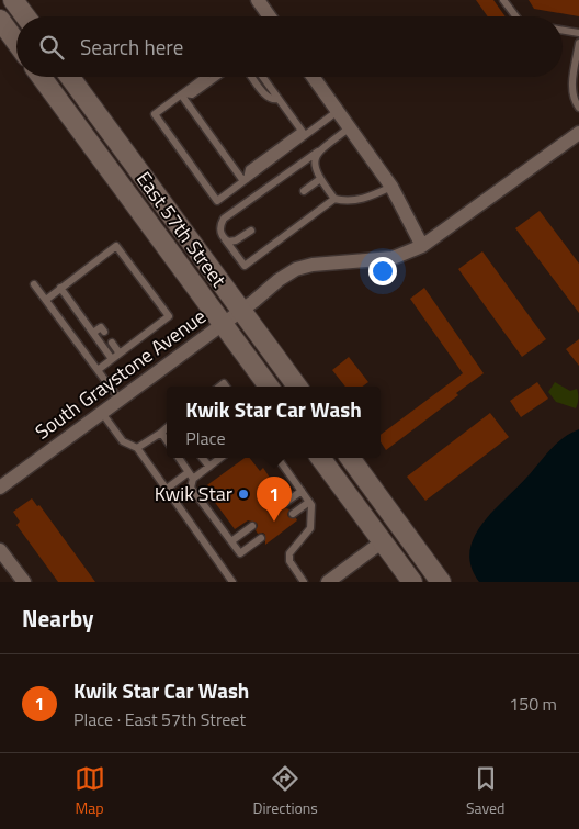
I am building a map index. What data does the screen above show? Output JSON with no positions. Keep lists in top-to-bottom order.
{
  "streets": {
    "main road": ["East 57th Street"],
    "street": ["South Graystone Avenue"]
  },
  "crossings": [
    ["East 57th Street", "South Graystone Avenue"]
  ],
  "places": ["Kwik Star"],
  "page": {
    "search": "Search here",
    "popup": ["Kwik Star Car Wash", "Place"],
    "pins": "1",
    "heading": "Nearby",
    "list": [
      {
        "mark": "1",
        "name": "Kwik Star Car Wash",
        "note": "Place · East 57th Street",
        "value": "150 m"
      }
    ],
    "nav": ["Map", "Directions", "Saved"]
  }
}
